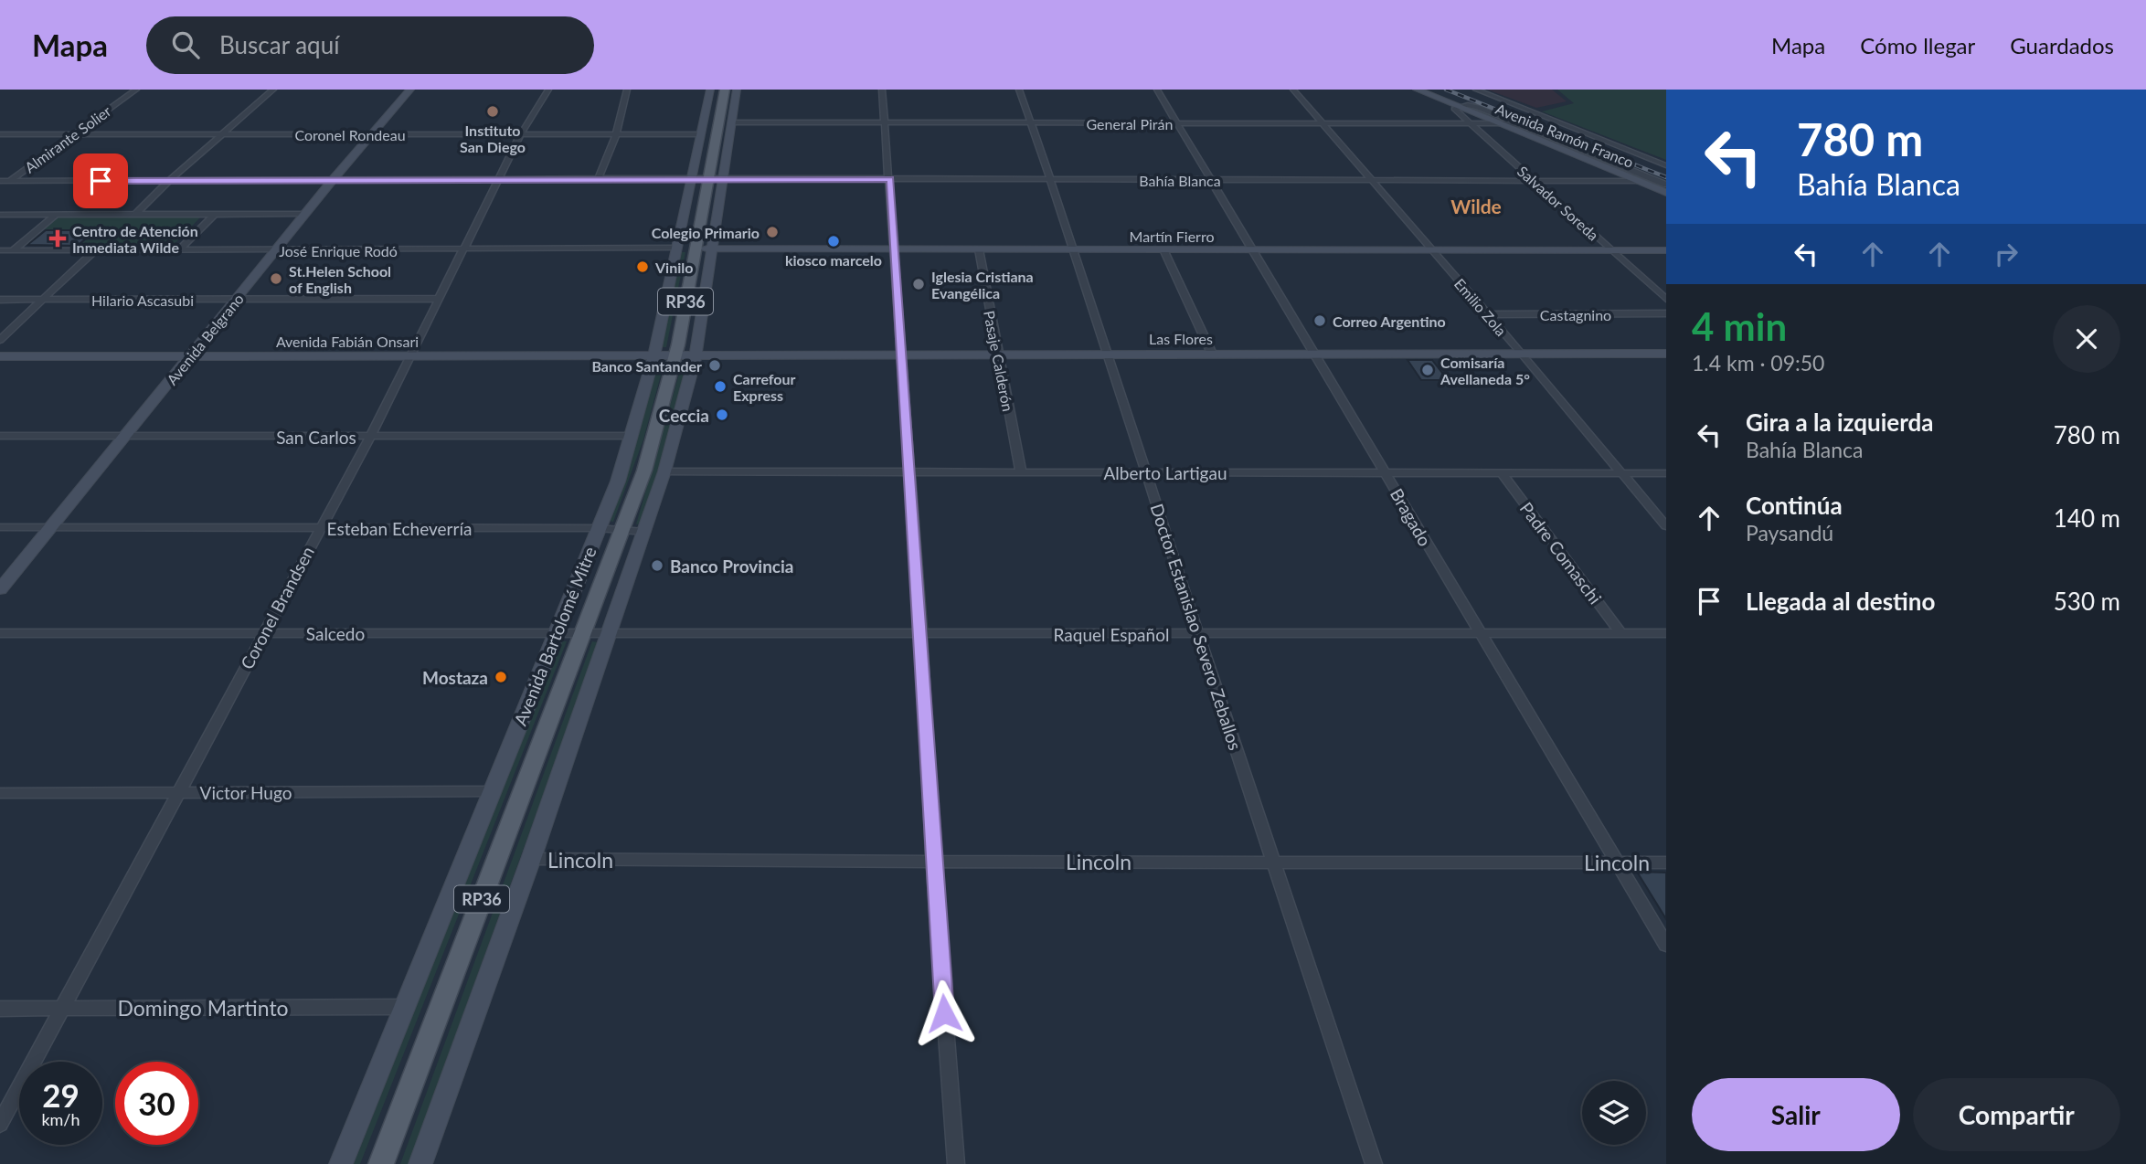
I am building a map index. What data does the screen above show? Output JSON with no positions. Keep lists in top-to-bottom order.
{
  "streets": {
    "main road": ["RP36", "Avenida Bartolomé Mitre"],
    "street": [
      "General Pirán",
      "Coronel Rondeau",
      "Avenida Ramón Franco",
      "Almirante Solier",
      "Bahía Blanca",
      "Salvador Soreda",
      "Martín Fierro",
      "José Enrique Rodó",
      "Hilario Ascasubi",
      "Emilio Zola",
      "Castagnino",
      "Las Flores",
      "Avenida Belgrano",
      "Avenida Fabián Onsari",
      "Pasaje Calderón",
      "San Carlos",
      "Alberto Lartigau",
      "Bragado",
      "Esteban Echeverría",
      "Padre Comaschi",
      "Coronel Brandsen",
      "Doctor Estanislao Severo Zeballos",
      "Salcedo",
      "Raquel Español",
      "Victor Hugo",
      "Lincoln",
      "Domingo Martinto"
    ]
  },
  "crossings": [
    ["General Pirán", "Avenida Ramón Franco"],
    ["General Pirán", "Salvador Soreda"],
    ["General Pirán", "Emilio Zola"],
    ["General Pirán", "Bragado"],
    ["General Pirán", "Doctor Estanislao Severo Zeballos"],
    ["Coronel Rondeau", "Almirante Solier"],
    ["Coronel Rondeau", "Avenida Belgrano"],
    ["Coronel Rondeau", "Coronel Brandsen"],
    ["Coronel Rondeau", "Avenida Bartolomé Mitre"],
    ["Avenida Ramón Franco", "Bahía Blanca"],
    ["Avenida Ramón Franco", "Salvador Soreda"],
    ["Bahía Blanca", "Salvador Soreda"],
    ["Bahía Blanca", "Emilio Zola"],
    ["Bahía Blanca", "Avenida Belgrano"],
    ["Bahía Blanca", "Bragado"],
    ["Bahía Blanca", "Coronel Brandsen"],
    ["Bahía Blanca", "Doctor Estanislao Severo Zeballos"],
    ["Bahía Blanca", "Avenida Bartolomé Mitre"],
    ["Salvador Soreda", "Martín Fierro"],
    ["Martín Fierro", "José Enrique Rodó"],
    ["Martín Fierro", "Emilio Zola"],
    ["Martín Fierro", "Pasaje Calderón"],
    ["Martín Fierro", "Bragado"],
    ["Martín Fierro", "Doctor Estanislao Severo Zeballos"],
    ["Martín Fierro", "Avenida Bartolomé Mitre"],
    ["José Enrique Rodó", "Avenida Belgrano"],
    ["José Enrique Rodó", "Coronel Brandsen"],
    ["José Enrique Rodó", "Avenida Bartolomé Mitre"],
    ["Hilario Ascasubi", "Avenida Belgrano"],
    ["Hilario Ascasubi", "Coronel Brandsen"],
    ["Emilio Zola", "Castagnino"],
    ["Emilio Zola", "Las Flores"],
    ["Emilio Zola", "Alberto Lartigau"],
    ["Las Flores", "Avenida Fabián Onsari"],
    ["Las Flores", "Pasaje Calderón"],
    ["Las Flores", "Bragado"],
    ["Las Flores", "Doctor Estanislao Severo Zeballos"],
    ["Avenida Belgrano", "Avenida Fabián Onsari"],
    ["Avenida Belgrano", "San Carlos"],
    ["Avenida Belgrano", "Esteban Echeverría"],
    ["Avenida Fabián Onsari", "Coronel Brandsen"],
    ["Avenida Fabián Onsari", "Avenida Bartolomé Mitre"],
    ["Pasaje Calderón", "Alberto Lartigau"],
    ["San Carlos", "Coronel Brandsen"],
    ["San Carlos", "Avenida Bartolomé Mitre"],
    ["Alberto Lartigau", "Bragado"],
    ["Alberto Lartigau", "Padre Comaschi"],
    ["Alberto Lartigau", "Doctor Estanislao Severo Zeballos"],
    ["Bragado", "Raquel Español"],
    ["Bragado", "Lincoln"],
    ["Esteban Echeverría", "Coronel Brandsen"],
    ["Esteban Echeverría", "Avenida Bartolomé Mitre"],
    ["Padre Comaschi", "Raquel Español"],
    ["Coronel Brandsen", "Salcedo"],
    ["Coronel Brandsen", "Victor Hugo"],
    ["Coronel Brandsen", "Domingo Martinto"],
    ["Doctor Estanislao Severo Zeballos", "Raquel Español"],
    ["Doctor Estanislao Severo Zeballos", "Lincoln"],
    ["Salcedo", "Raquel Español"],
    ["Salcedo", "Avenida Bartolomé Mitre"],
    ["Raquel Español", "Avenida Bartolomé Mitre"],
    ["Avenida Bartolomé Mitre", "Victor Hugo"],
    ["Avenida Bartolomé Mitre", "Domingo Martinto"]
  ],
  "districts": ["Wilde"],
  "places": {
    "other": [
      "Instituto San Diego",
      "Colegio Primario",
      "kiosco marcelo",
      "Vinilo",
      "St.Helen School of English",
      "Iglesia Cristiana Evangélica",
      "Correo Argentino",
      "Banco Santander",
      "Comisaría Avellaneda 5°",
      "Carrefour Express",
      "Ceccia",
      "Banco Provincia",
      "Mostaza"
    ],
    "health": ["Centro de Atención Inmediata Wilde"]
  },
  "page": {
    "header": "Mapa",
    "search": "Buscar aquí",
    "nav": ["Mapa", "Cómo llegar", "Guardados"],
    "turn": ["780 m", "Bahía Blanca"],
    "heading": ["4 min", "1.4 km · 09:50"],
    "list": [
      {
        "name": "Gira a la izquierda",
        "note": "Bahía Blanca",
        "value": "780 m"
      },
      {
        "name": "Continúa",
        "note": "Paysandú",
        "value": "140 m"
      },
      {
        "name": "Llegada al destino",
        "value": "530 m"
      }
    ],
    "speed": "29 km/h",
    "limit": "30",
    "buttons": ["Salir", "Compartir"]
  }
}
